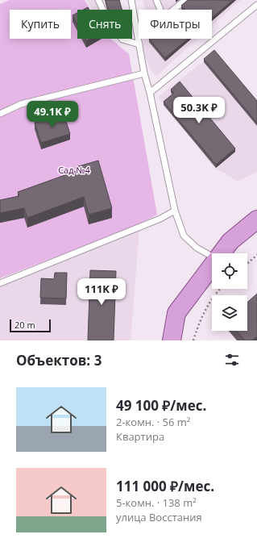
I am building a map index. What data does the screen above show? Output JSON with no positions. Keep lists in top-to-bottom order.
{
  "parks": ["Сад №4"],
  "scale_bar": "20 m",
  "page": {
    "chip": ["Купить", "Снять", "Фильтры"],
    "price": ["50.3K ₽", "49.1K ₽", "111K ₽"],
    "scale": "20 m",
    "heading": "Объектов: 3",
    "list": [
      {
        "name": "49 100 ₽/мес.",
        "note": "2-комн. · 56 m² · Квартира"
      },
      {
        "name": "111 000 ₽/мес.",
        "note": "5-комн. · 138 m² · улица Восстания"
      }
    ]
  }
}
